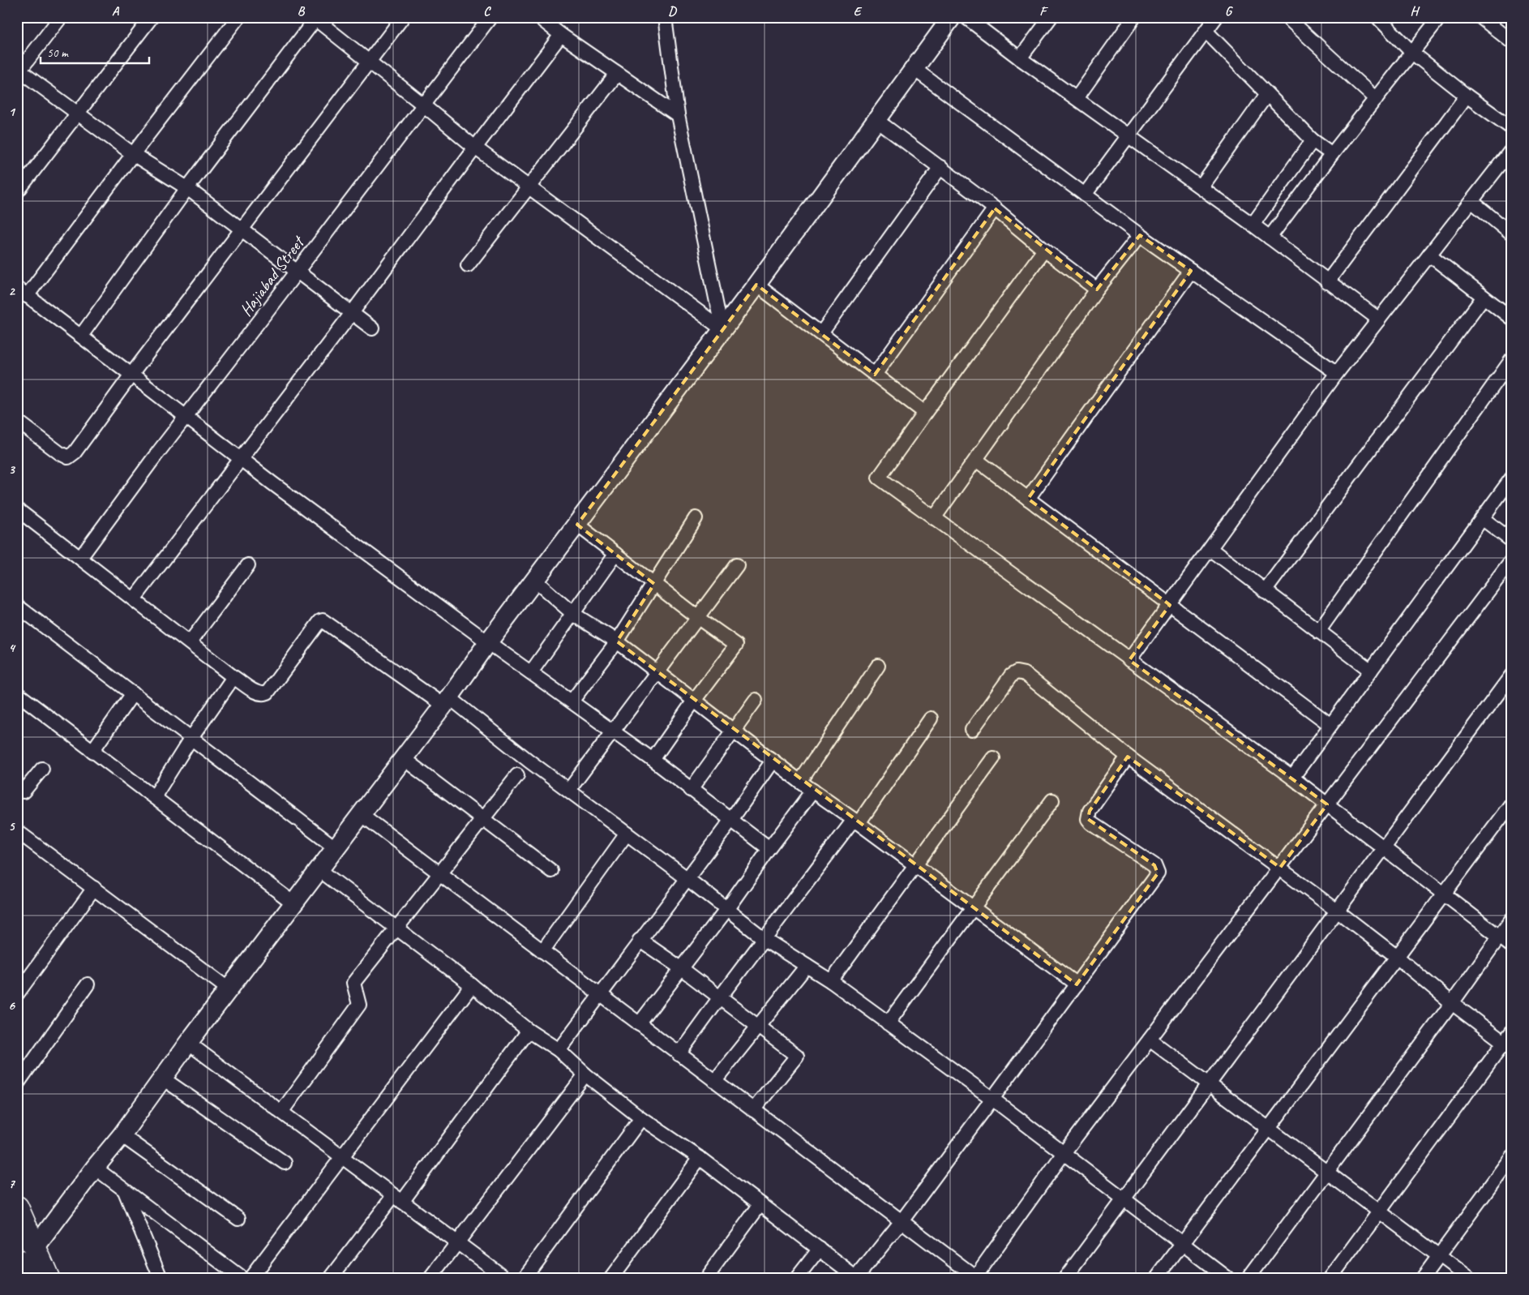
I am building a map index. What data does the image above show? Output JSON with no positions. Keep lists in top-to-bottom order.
{
  "streets": {
    "street": ["Hajiabad Street"]
  },
  "scale_bar": "50 m",
  "grid": {
    "columns": [
      "A",
      "B",
      "C",
      "D",
      "E",
      "F",
      "G",
      "H"
    ],
    "rows": [
      "1",
      "2",
      "3",
      "4",
      "5",
      "6",
      "7"
    ]
  }
}
